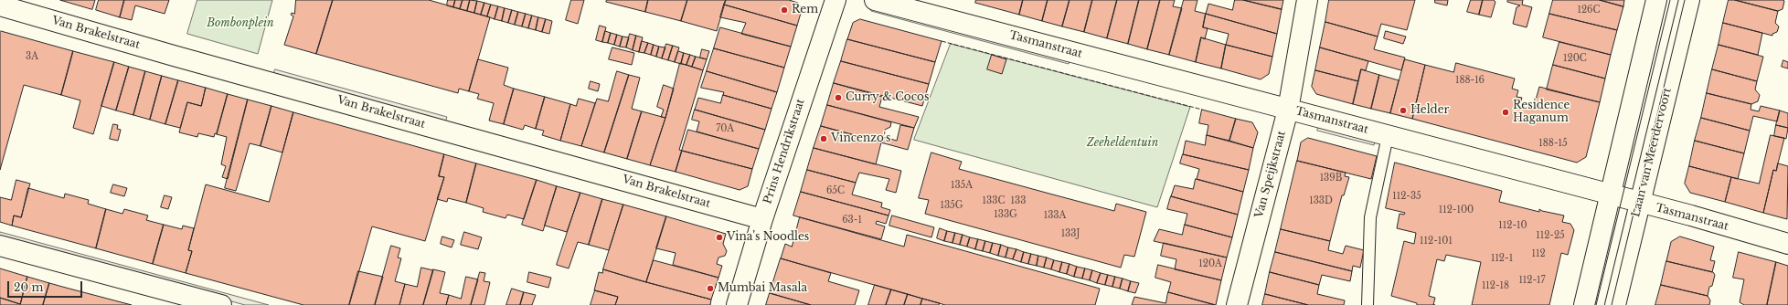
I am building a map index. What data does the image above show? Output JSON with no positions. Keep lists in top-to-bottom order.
{
  "streets": {
    "street": [
      "Van Brakelstraat",
      "Tasmanstraat",
      "Prins Hendrikstraat",
      "Laan van Meerdervoort",
      "Van Speijkstraat"
    ]
  },
  "crossings": [
    ["Van Brakelstraat", "Prins Hendrikstraat"],
    ["Tasmanstraat", "Laan van Meerdervoort"],
    ["Tasmanstraat", "Van Speijkstraat"]
  ],
  "parks": ["Bombonplein", "Zeeheldentuin"],
  "places": [
    "Rem",
    "Curry & Cocos",
    "Helder",
    "Residence Haganum",
    "Vincenzo's",
    "Vina’s Noodles",
    "Mumbai Masala"
  ],
  "house_numbers": [
    "126C",
    "3A",
    "120C",
    "188-16",
    "70A",
    "188-15",
    "139B",
    "135A",
    "65C",
    "112-35",
    "133C",
    "133",
    "133D",
    "135G",
    "112-100",
    "133G",
    "133A",
    "63-1",
    "112-10",
    "133J",
    "112-25",
    "112-101",
    "112",
    "112-1",
    "120A",
    "112-17",
    "112-18"
  ],
  "scale_bar": "20 m"
}
